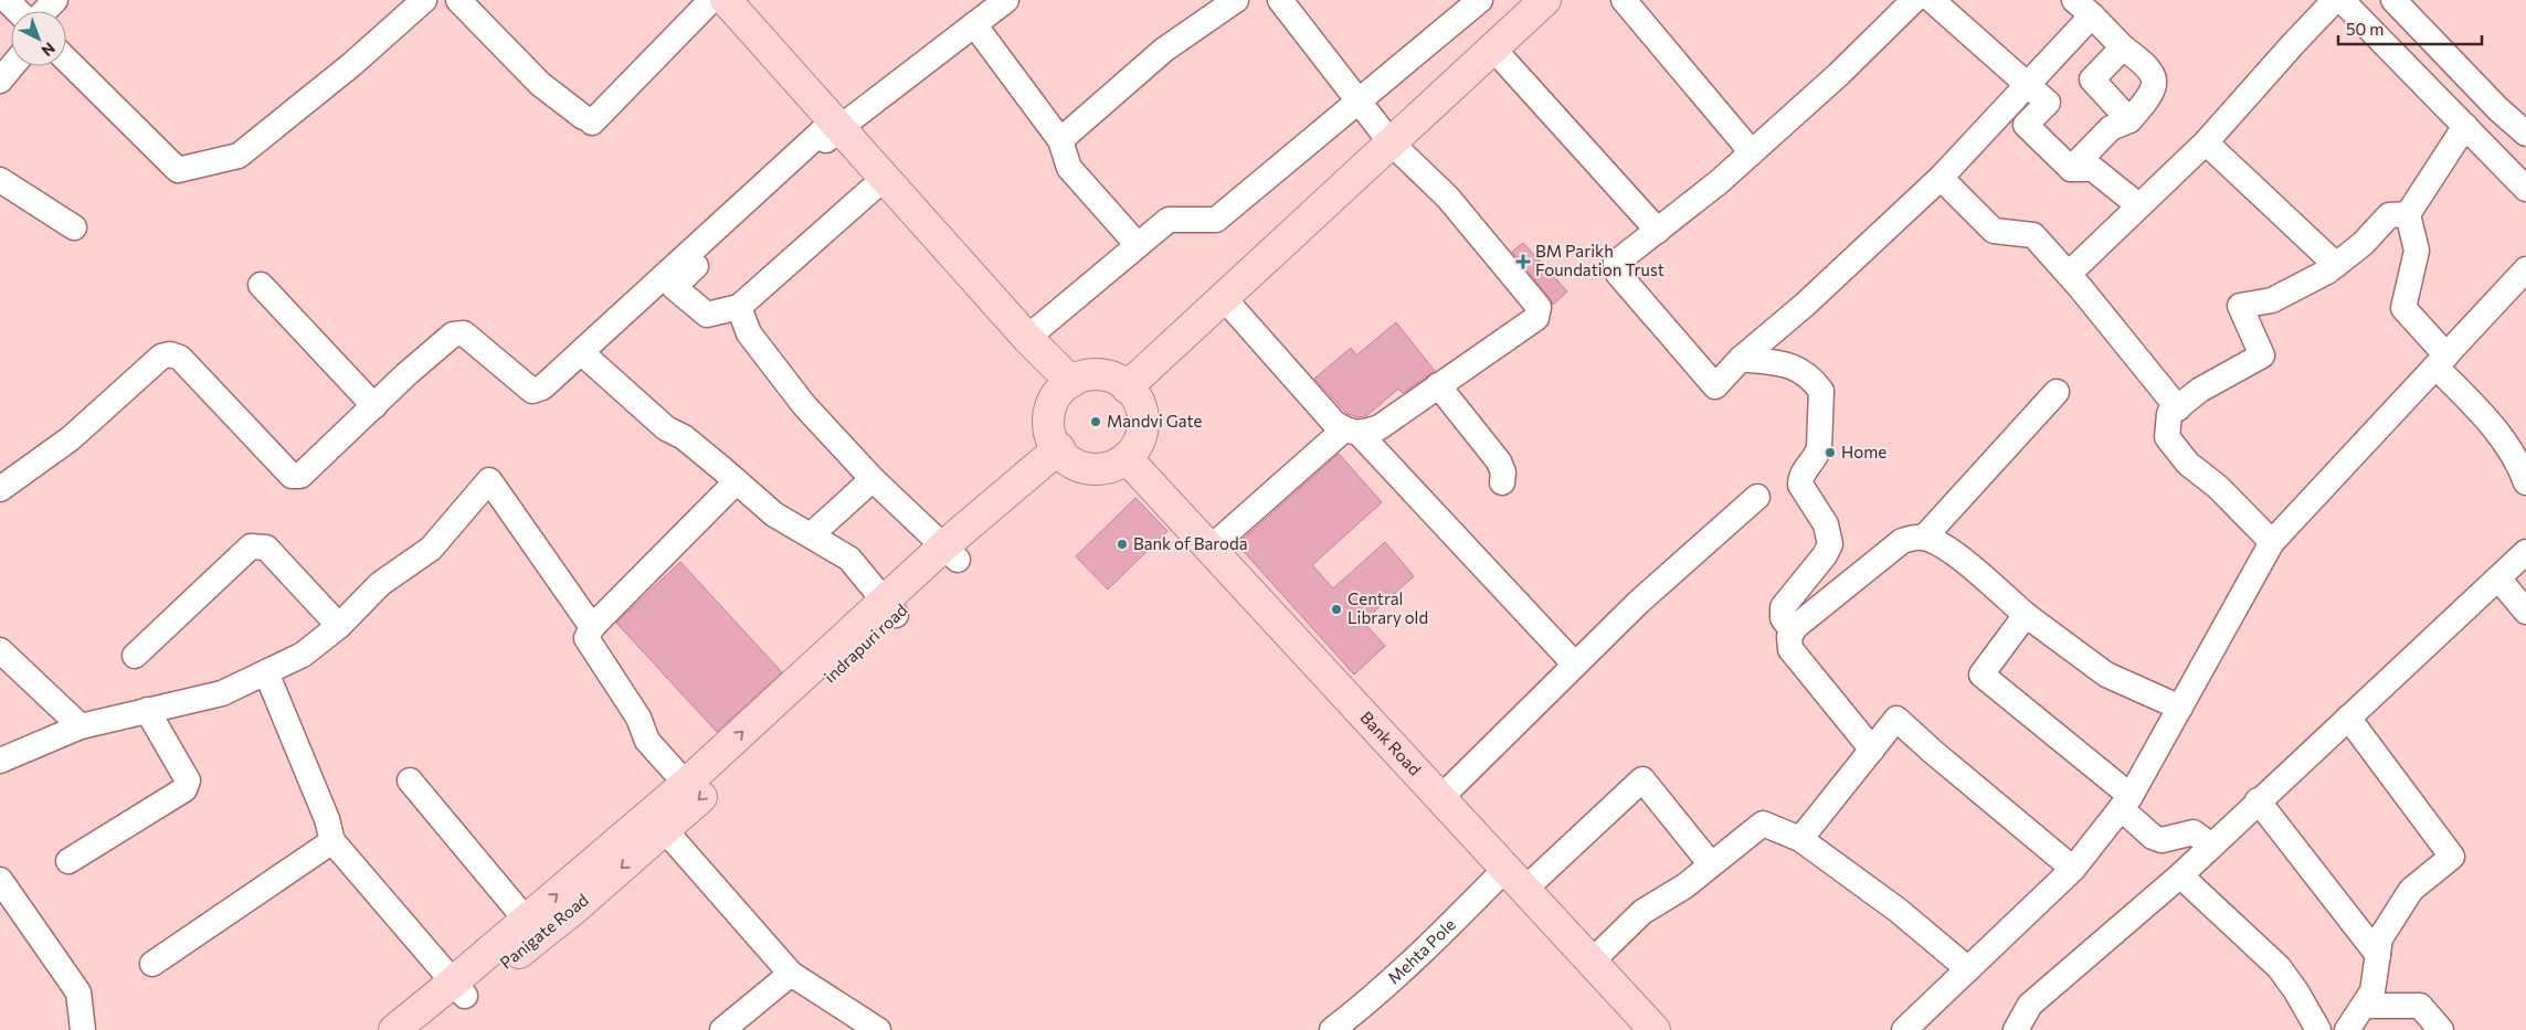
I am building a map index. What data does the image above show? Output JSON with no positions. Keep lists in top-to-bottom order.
{
  "streets": {
    "main road": ["indrapuri road", "Bank Road", "Panigate Road"],
    "street": ["Mehta Pole"]
  },
  "crossings": [
    ["indrapuri road", "Bank Road"],
    ["indrapuri road", "Panigate Road"],
    ["Bank Road", "Mehta Pole"]
  ],
  "places": {
    "health": ["BM Parikh Foundation Trust"],
    "other": [
      "Mandvi Gate",
      "Home",
      "Bank of Baroda",
      "Central Library old"
    ]
  },
  "scale_bar": "50 m",
  "north": "bottom right"
}
